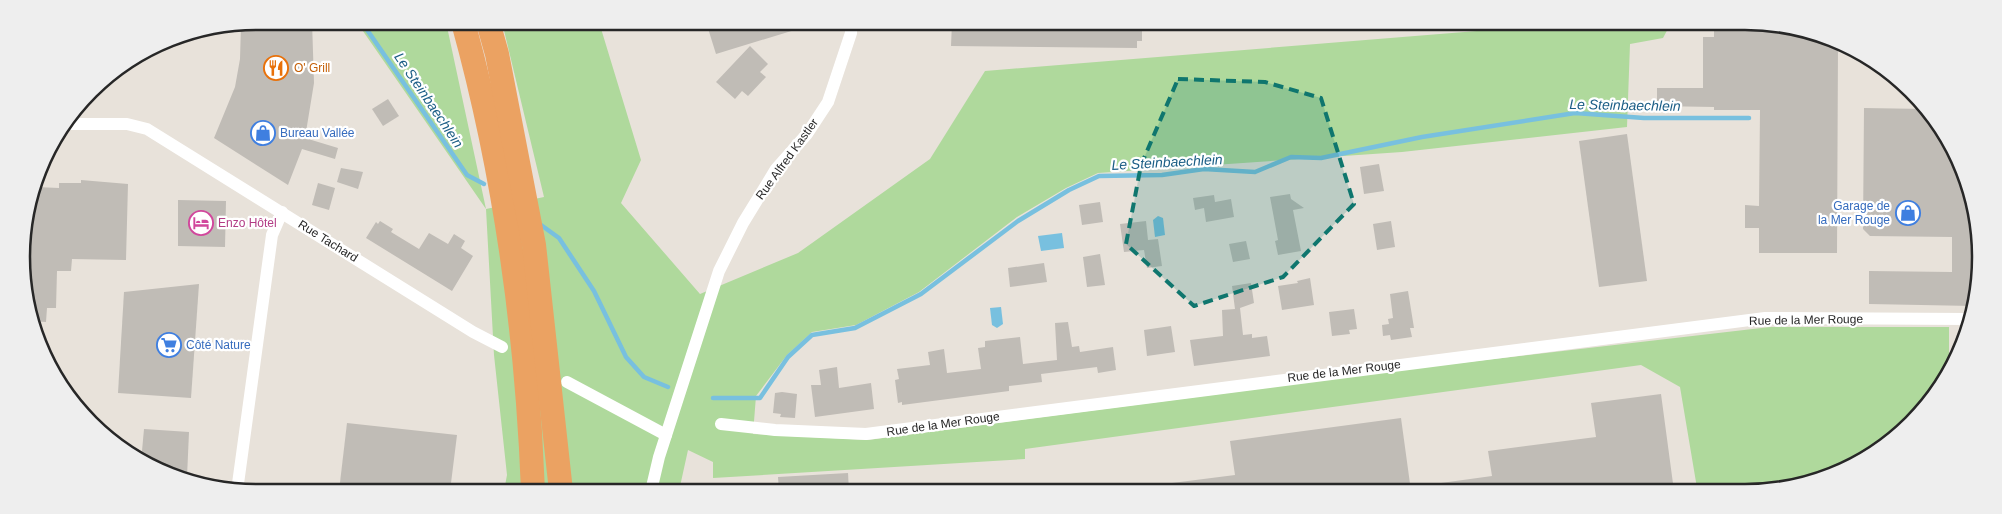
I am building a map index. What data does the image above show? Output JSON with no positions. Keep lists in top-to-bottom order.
{
  "streets": {
    "street": ["Rue Alfred Kastler", "Rue Tachard", "Rue de la Mer Rouge"]
  },
  "water": ["Le Steinbaechlein"],
  "places": {
    "restaurant": ["O' Grill"],
    "shop": ["Bureau Vallée", "Garage de la Mer Rouge"],
    "hotel": ["Enzo Hôtel"],
    "supermarket": ["Côté Nature"]
  }
}
